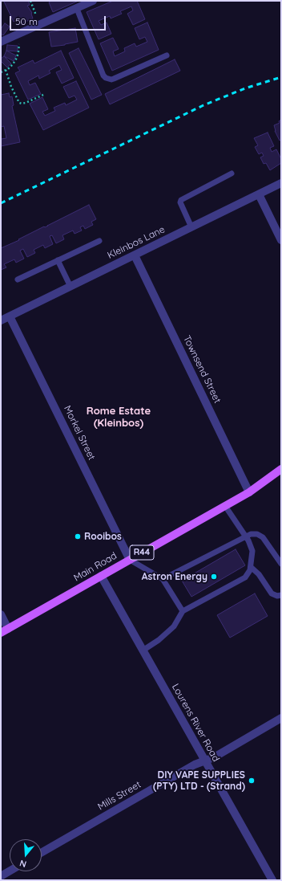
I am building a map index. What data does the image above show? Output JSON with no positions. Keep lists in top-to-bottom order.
{
  "streets": {
    "main road": ["R44", "Main Road"],
    "street": [
      "Kleinbos Lane",
      "Townsend Street",
      "Morkel Street",
      "Lourens River Road",
      "Mills Street"
    ]
  },
  "crossings": [
    ["Kleinbos Lane", "Townsend Street"],
    ["Kleinbos Lane", "Morkel Street"],
    ["Townsend Street", "Main Road"],
    ["Morkel Street", "Main Road"],
    ["Main Road", "Lourens River Road"],
    ["Lourens River Road", "Mills Street"]
  ],
  "districts": ["Rome Estate (Kleinbos)"],
  "places": ["Rooibos", "Astron Energy", "DIY VAPE SUPPLIES (PTY) LTD - (Strand)"],
  "scale_bar": "50 m",
  "north": "bottom"
}
